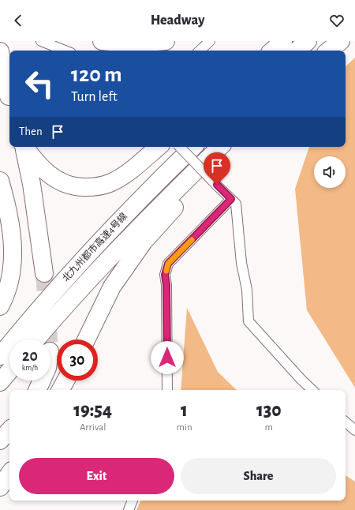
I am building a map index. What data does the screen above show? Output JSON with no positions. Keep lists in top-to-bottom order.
{
  "streets": {
    "highway": ["北九州都市高速4号線"]
  },
  "page": {
    "header": "Headway",
    "turn": ["120 m", "Turn left"],
    "then": "Then",
    "speed": "20 km/h",
    "limit": "30",
    "eta": [
      "19:54",
      "Arrival",
      "1",
      "min",
      "130",
      "m"
    ],
    "buttons": ["Exit", "Share"]
  }
}
